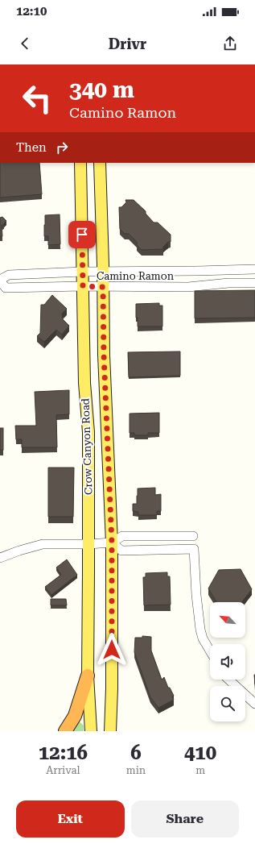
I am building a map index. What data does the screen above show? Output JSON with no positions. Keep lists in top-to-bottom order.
{
  "streets": {
    "main road": ["Crow Canyon Road"],
    "street": ["Camino Ramon"]
  },
  "crossings": [
    ["Camino Ramon", "Crow Canyon Road"]
  ],
  "north": "top left",
  "page": {
    "status": "12:10",
    "header": "Drivr",
    "turn": ["340 m", "Camino Ramon"],
    "then": "Then",
    "eta": [
      "12:16",
      "Arrival",
      "6",
      "min",
      "410",
      "m"
    ],
    "buttons": ["Exit", "Share"]
  }
}
